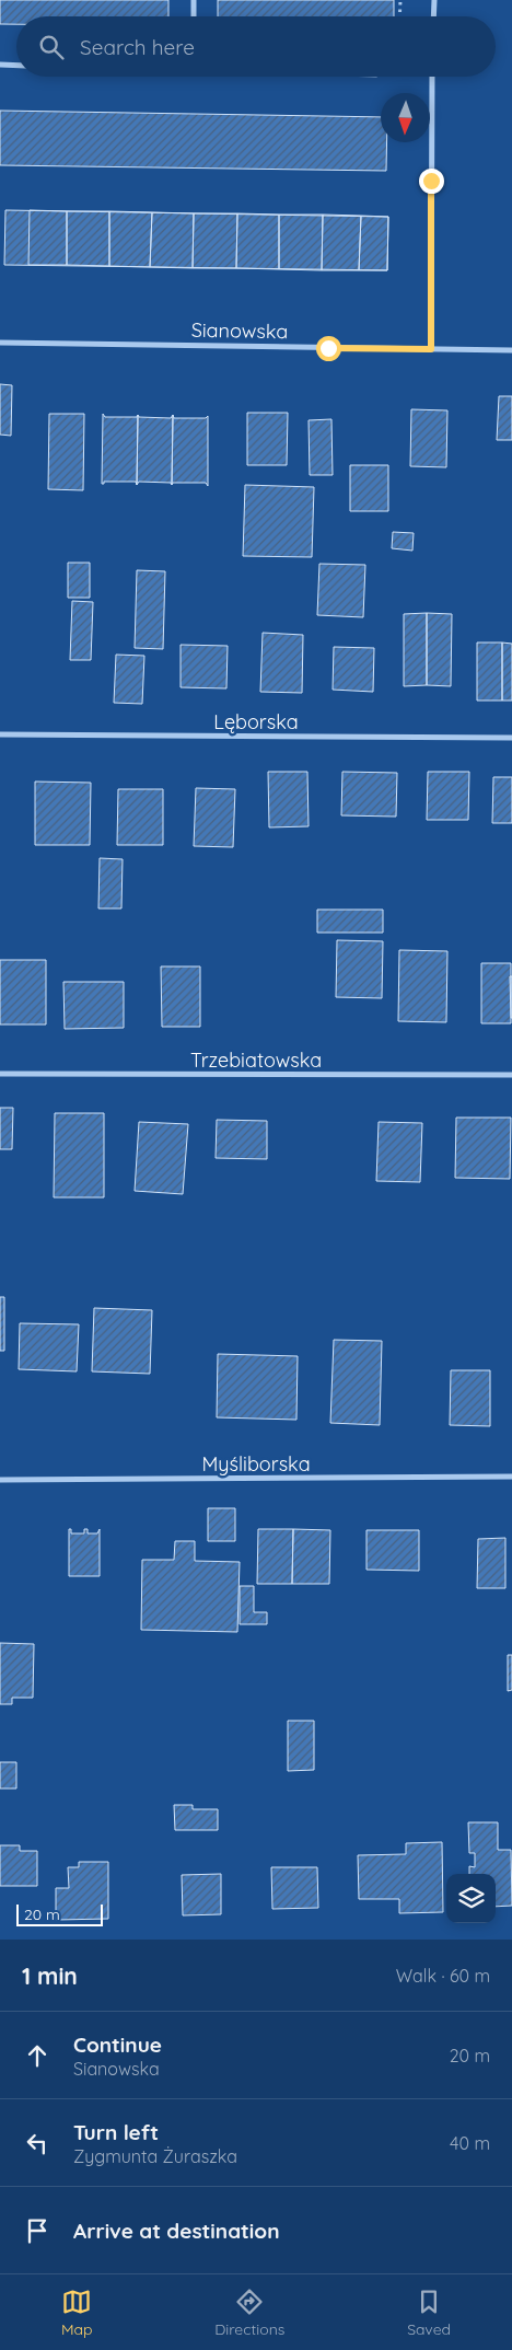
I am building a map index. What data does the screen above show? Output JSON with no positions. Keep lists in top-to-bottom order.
{
  "streets": {
    "street": [
      "Sianowska",
      "Lęborska",
      "Trzebiatowska",
      "Myśliborska"
    ]
  },
  "scale_bar": "20 m",
  "north": "bottom",
  "page": {
    "search": "Search here",
    "scale": "20 m",
    "heading": ["1 min", "Walk · 60 m"],
    "list": [
      ["Continue", "Sianowska", "20 m"],
      ["Turn left", "Zygmunta Żuraszka", "40 m"],
      "Arrive at destination"
    ],
    "nav": ["Map", "Directions", "Saved"]
  }
}
